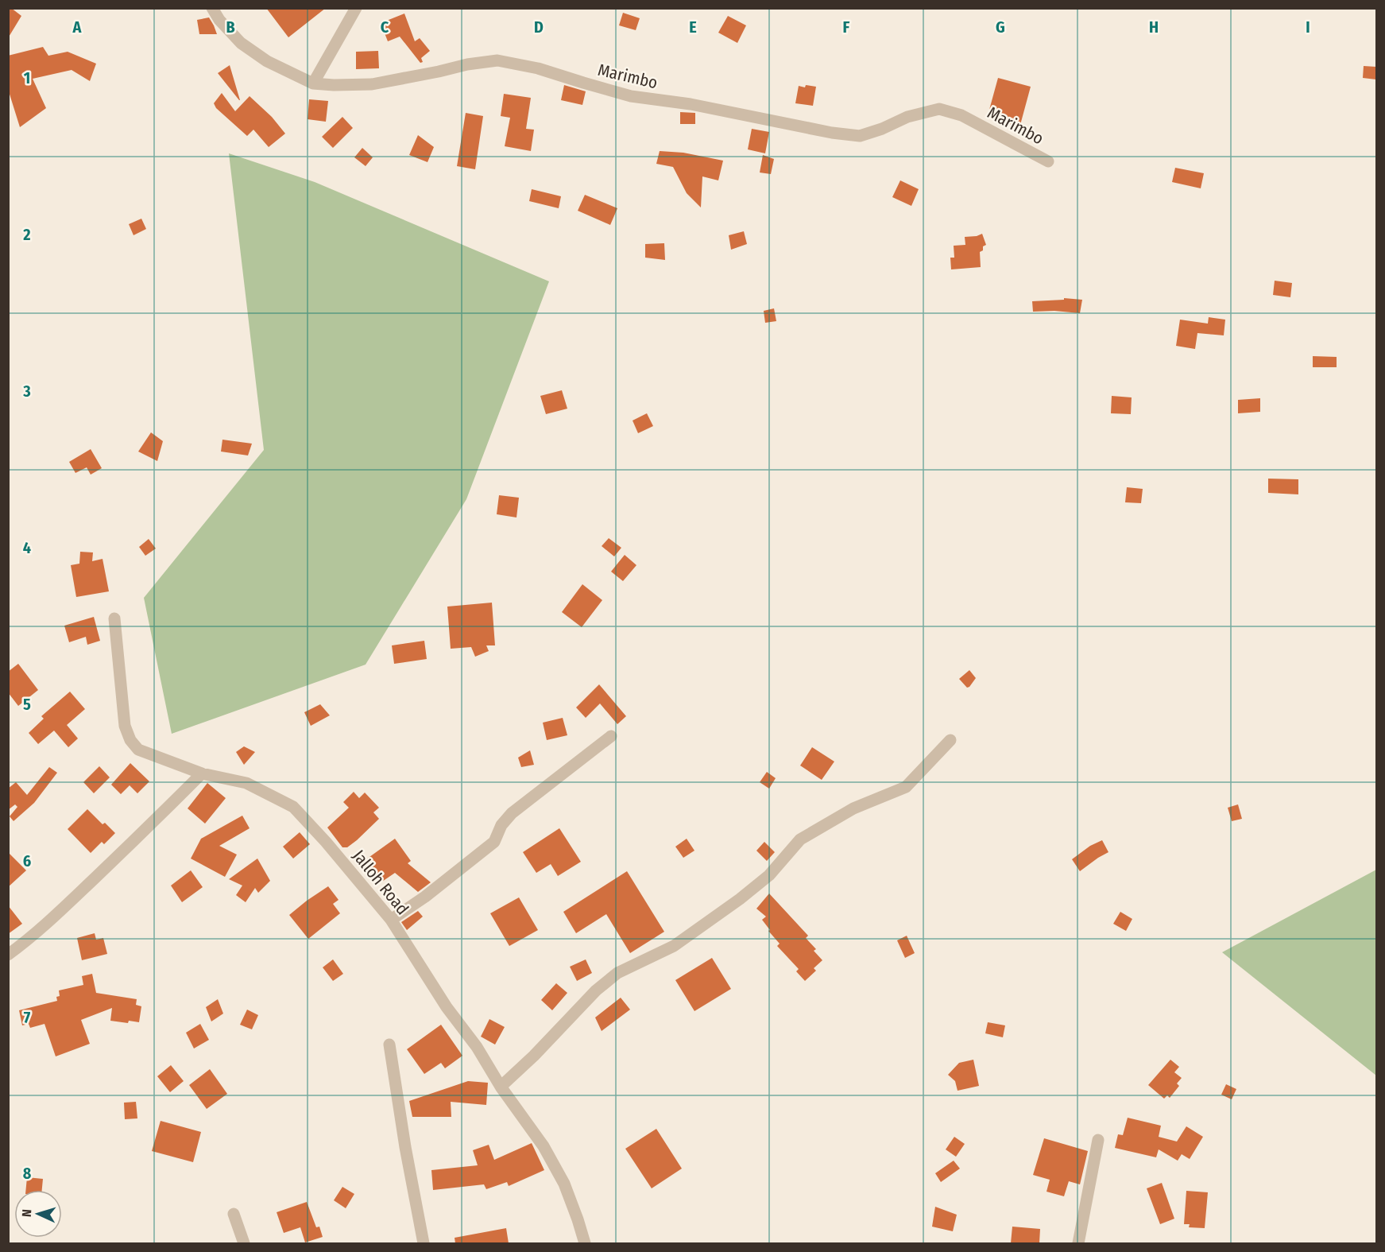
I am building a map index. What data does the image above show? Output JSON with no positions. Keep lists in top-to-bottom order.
{
  "streets": {
    "street": ["Marimbo", "Jalloh Road"]
  },
  "north": "left",
  "grid": {
    "columns": [
      "A",
      "B",
      "C",
      "D",
      "E",
      "F",
      "G",
      "H",
      "I"
    ],
    "rows": [
      "1",
      "2",
      "3",
      "4",
      "5",
      "6",
      "7",
      "8"
    ]
  }
}
